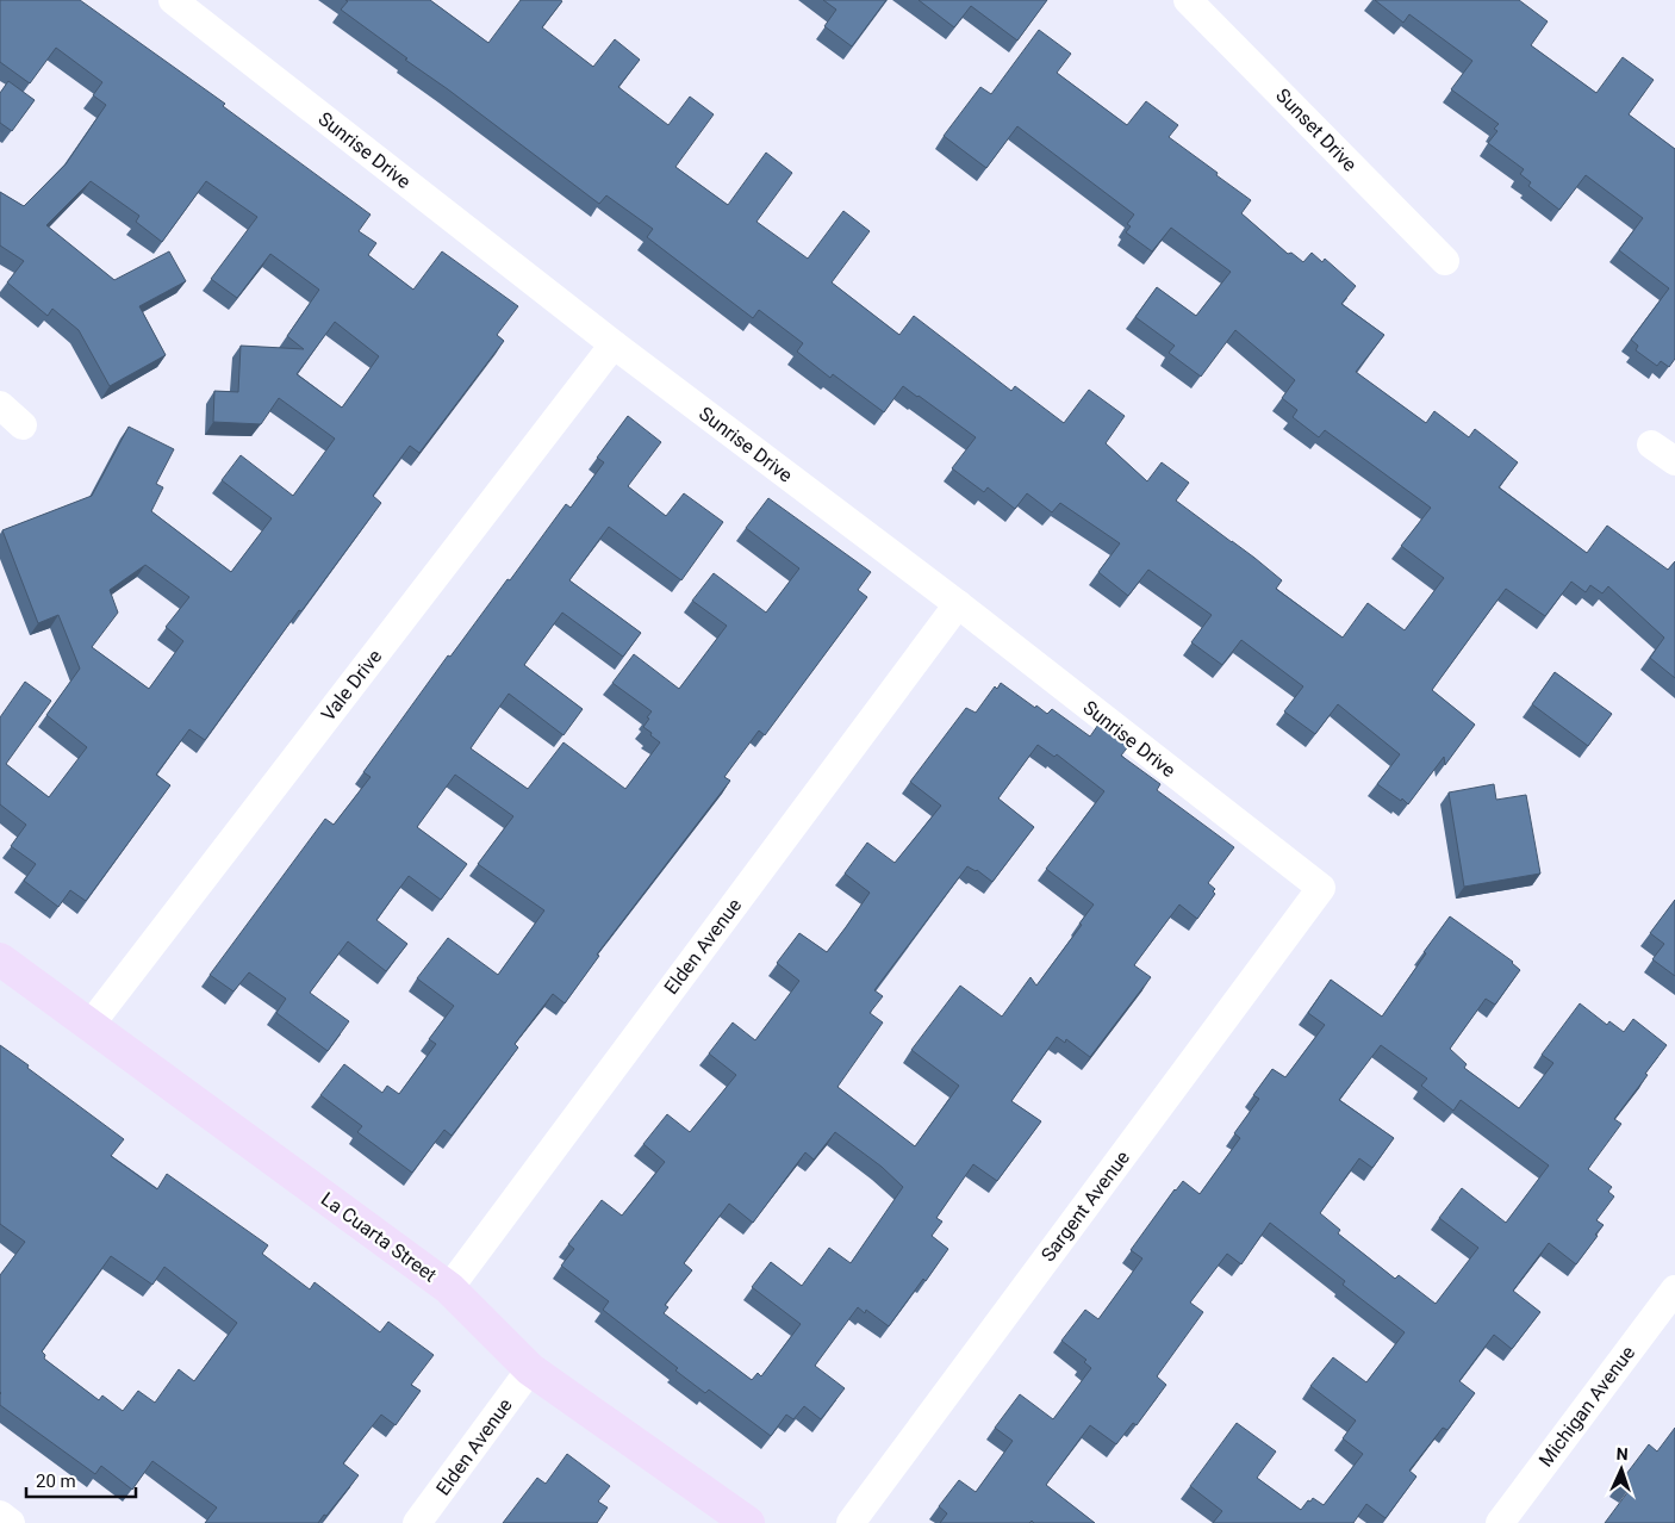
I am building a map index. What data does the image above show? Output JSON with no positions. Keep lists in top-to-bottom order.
{
  "streets": {
    "street": [
      "Sunset Drive",
      "Sunrise Drive",
      "Vale Drive",
      "Elden Avenue",
      "Sargent Avenue",
      "La Cuarta Street",
      "Michigan Avenue"
    ]
  },
  "crossings": [
    ["Sunrise Drive", "Vale Drive"],
    ["Sunrise Drive", "Elden Avenue"],
    ["Sunrise Drive", "Sargent Avenue"],
    ["Vale Drive", "La Cuarta Street"],
    ["Elden Avenue", "La Cuarta Street"]
  ],
  "scale_bar": "20 m",
  "north": "top"
}
